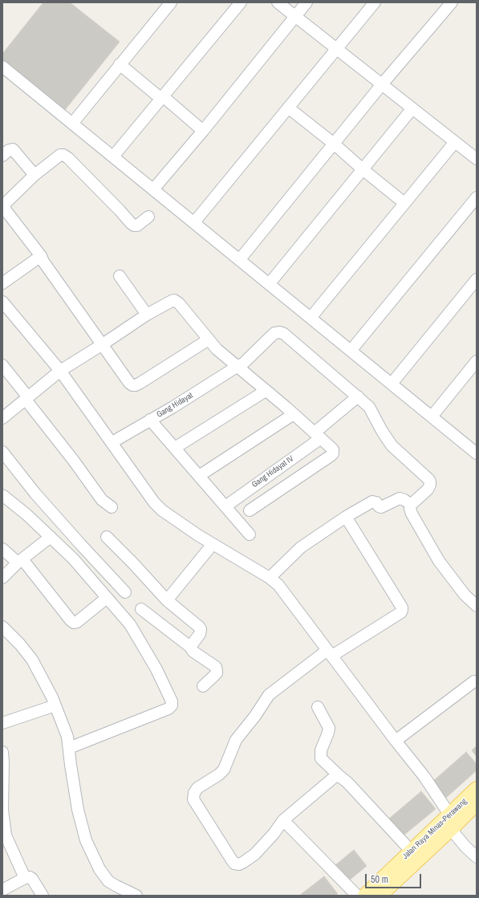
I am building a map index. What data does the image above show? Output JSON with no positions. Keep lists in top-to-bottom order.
{
  "streets": {
    "main road": ["Jalan Raya Minas-Perawang"],
    "street": ["Gang Hidayat", "Gang Hidayat IV"]
  },
  "crossings": [
    ["Gang Hidayat", "Gang Hidayat IV"]
  ],
  "scale_bar": "50 m"
}
